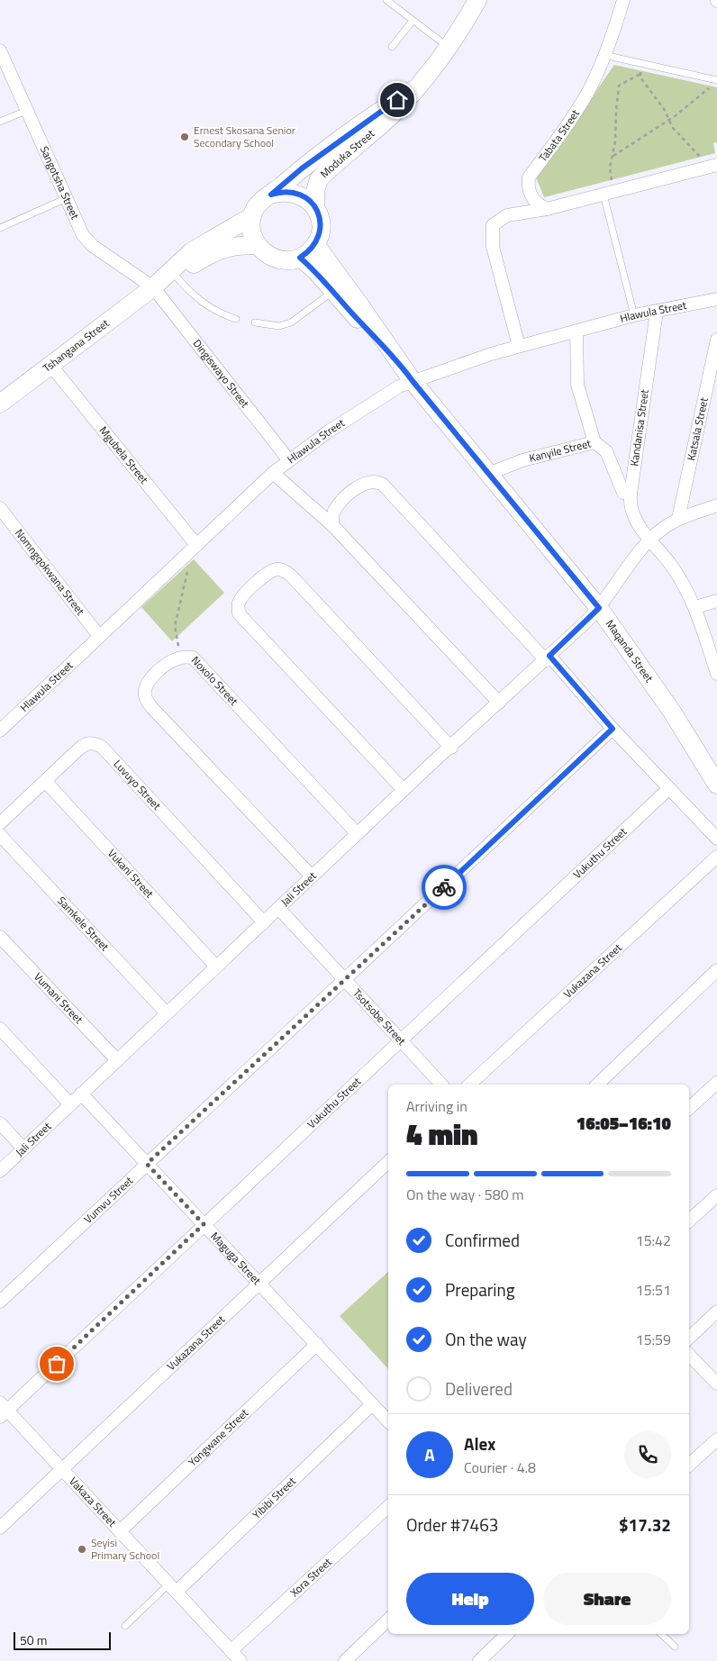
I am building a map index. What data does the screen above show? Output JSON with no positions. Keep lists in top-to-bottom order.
{
  "streets": {
    "street": [
      "Tabata Street",
      "Moduka Street",
      "Sangotsha Street",
      "Hlawula Street",
      "Tshangana Street",
      "Dingiswayo Street",
      "Kandanisa Street",
      "Katsala Street",
      "Kanyile Street",
      "Mgubela Street",
      "Nomngqokwana Street",
      "Maqanda Street",
      "Noxolo Street",
      "Luvuyo Street",
      "Vukuthu Street",
      "Vukani Street",
      "Jali Street",
      "Samkele Street",
      "Vukazana Street",
      "Vumani Street",
      "Tsotsobe Street",
      "Vumvu Street",
      "Maguga Street",
      "Yongwane Street",
      "Yibibi Street",
      "Vakaza Street",
      "Xora Street"
    ]
  },
  "crossings": [
    ["Moduka Street", "Tshangana Street"],
    ["Moduka Street", "Maqanda Street"],
    ["Sangotsha Street", "Tshangana Street"],
    ["Sangotsha Street", "Dingiswayo Street"],
    ["Hlawula Street", "Dingiswayo Street"],
    ["Hlawula Street", "Kandanisa Street"],
    ["Hlawula Street", "Mgubela Street"],
    ["Hlawula Street", "Nomngqokwana Street"],
    ["Hlawula Street", "Maqanda Street"],
    ["Tshangana Street", "Dingiswayo Street"],
    ["Tshangana Street", "Mgubela Street"],
    ["Tshangana Street", "Maqanda Street"],
    ["Kandanisa Street", "Kanyile Street"],
    ["Kandanisa Street", "Jali Street"],
    ["Katsala Street", "Jali Street"],
    ["Kanyile Street", "Maqanda Street"],
    ["Maqanda Street", "Jali Street"],
    ["Noxolo Street", "Jali Street"],
    ["Luvuyo Street", "Vukani Street"],
    ["Luvuyo Street", "Jali Street"],
    ["Vukuthu Street", "Tsotsobe Street"],
    ["Vukuthu Street", "Maguga Street"],
    ["Vukuthu Street", "Vakaza Street"],
    ["Vukani Street", "Jali Street"],
    ["Jali Street", "Samkele Street"],
    ["Jali Street", "Vumani Street"],
    ["Jali Street", "Tsotsobe Street"],
    ["Jali Street", "Maguga Street"],
    ["Vukazana Street", "Maguga Street"],
    ["Vukazana Street", "Vakaza Street"],
    ["Tsotsobe Street", "Vumvu Street"],
    ["Vumvu Street", "Maguga Street"],
    ["Maguga Street", "Yongwane Street"],
    ["Maguga Street", "Yibibi Street"],
    ["Yongwane Street", "Vakaza Street"],
    ["Yibibi Street", "Vakaza Street"],
    ["Vakaza Street", "Xora Street"]
  ],
  "places": ["Ernest Skosana Senior Secondary School", "Seyisi Primary School"],
  "scale_bar": "50 m",
  "page": {
    "heading": ["4 min", "Arriving in", "16:05–16:10"],
    "panel": [
      "Alex",
      "Courier · 4.8",
      "Order #7463",
      "$17.32"
    ],
    "bar": "On the way · 580 m",
    "list": [
      ["Confirmed", "15:42"],
      ["Preparing", "15:51"],
      ["On the way", "15:59"],
      "Delivered"
    ],
    "round": "A",
    "buttons": ["Help", "Share"],
    "scale": "50 m"
  }
}
